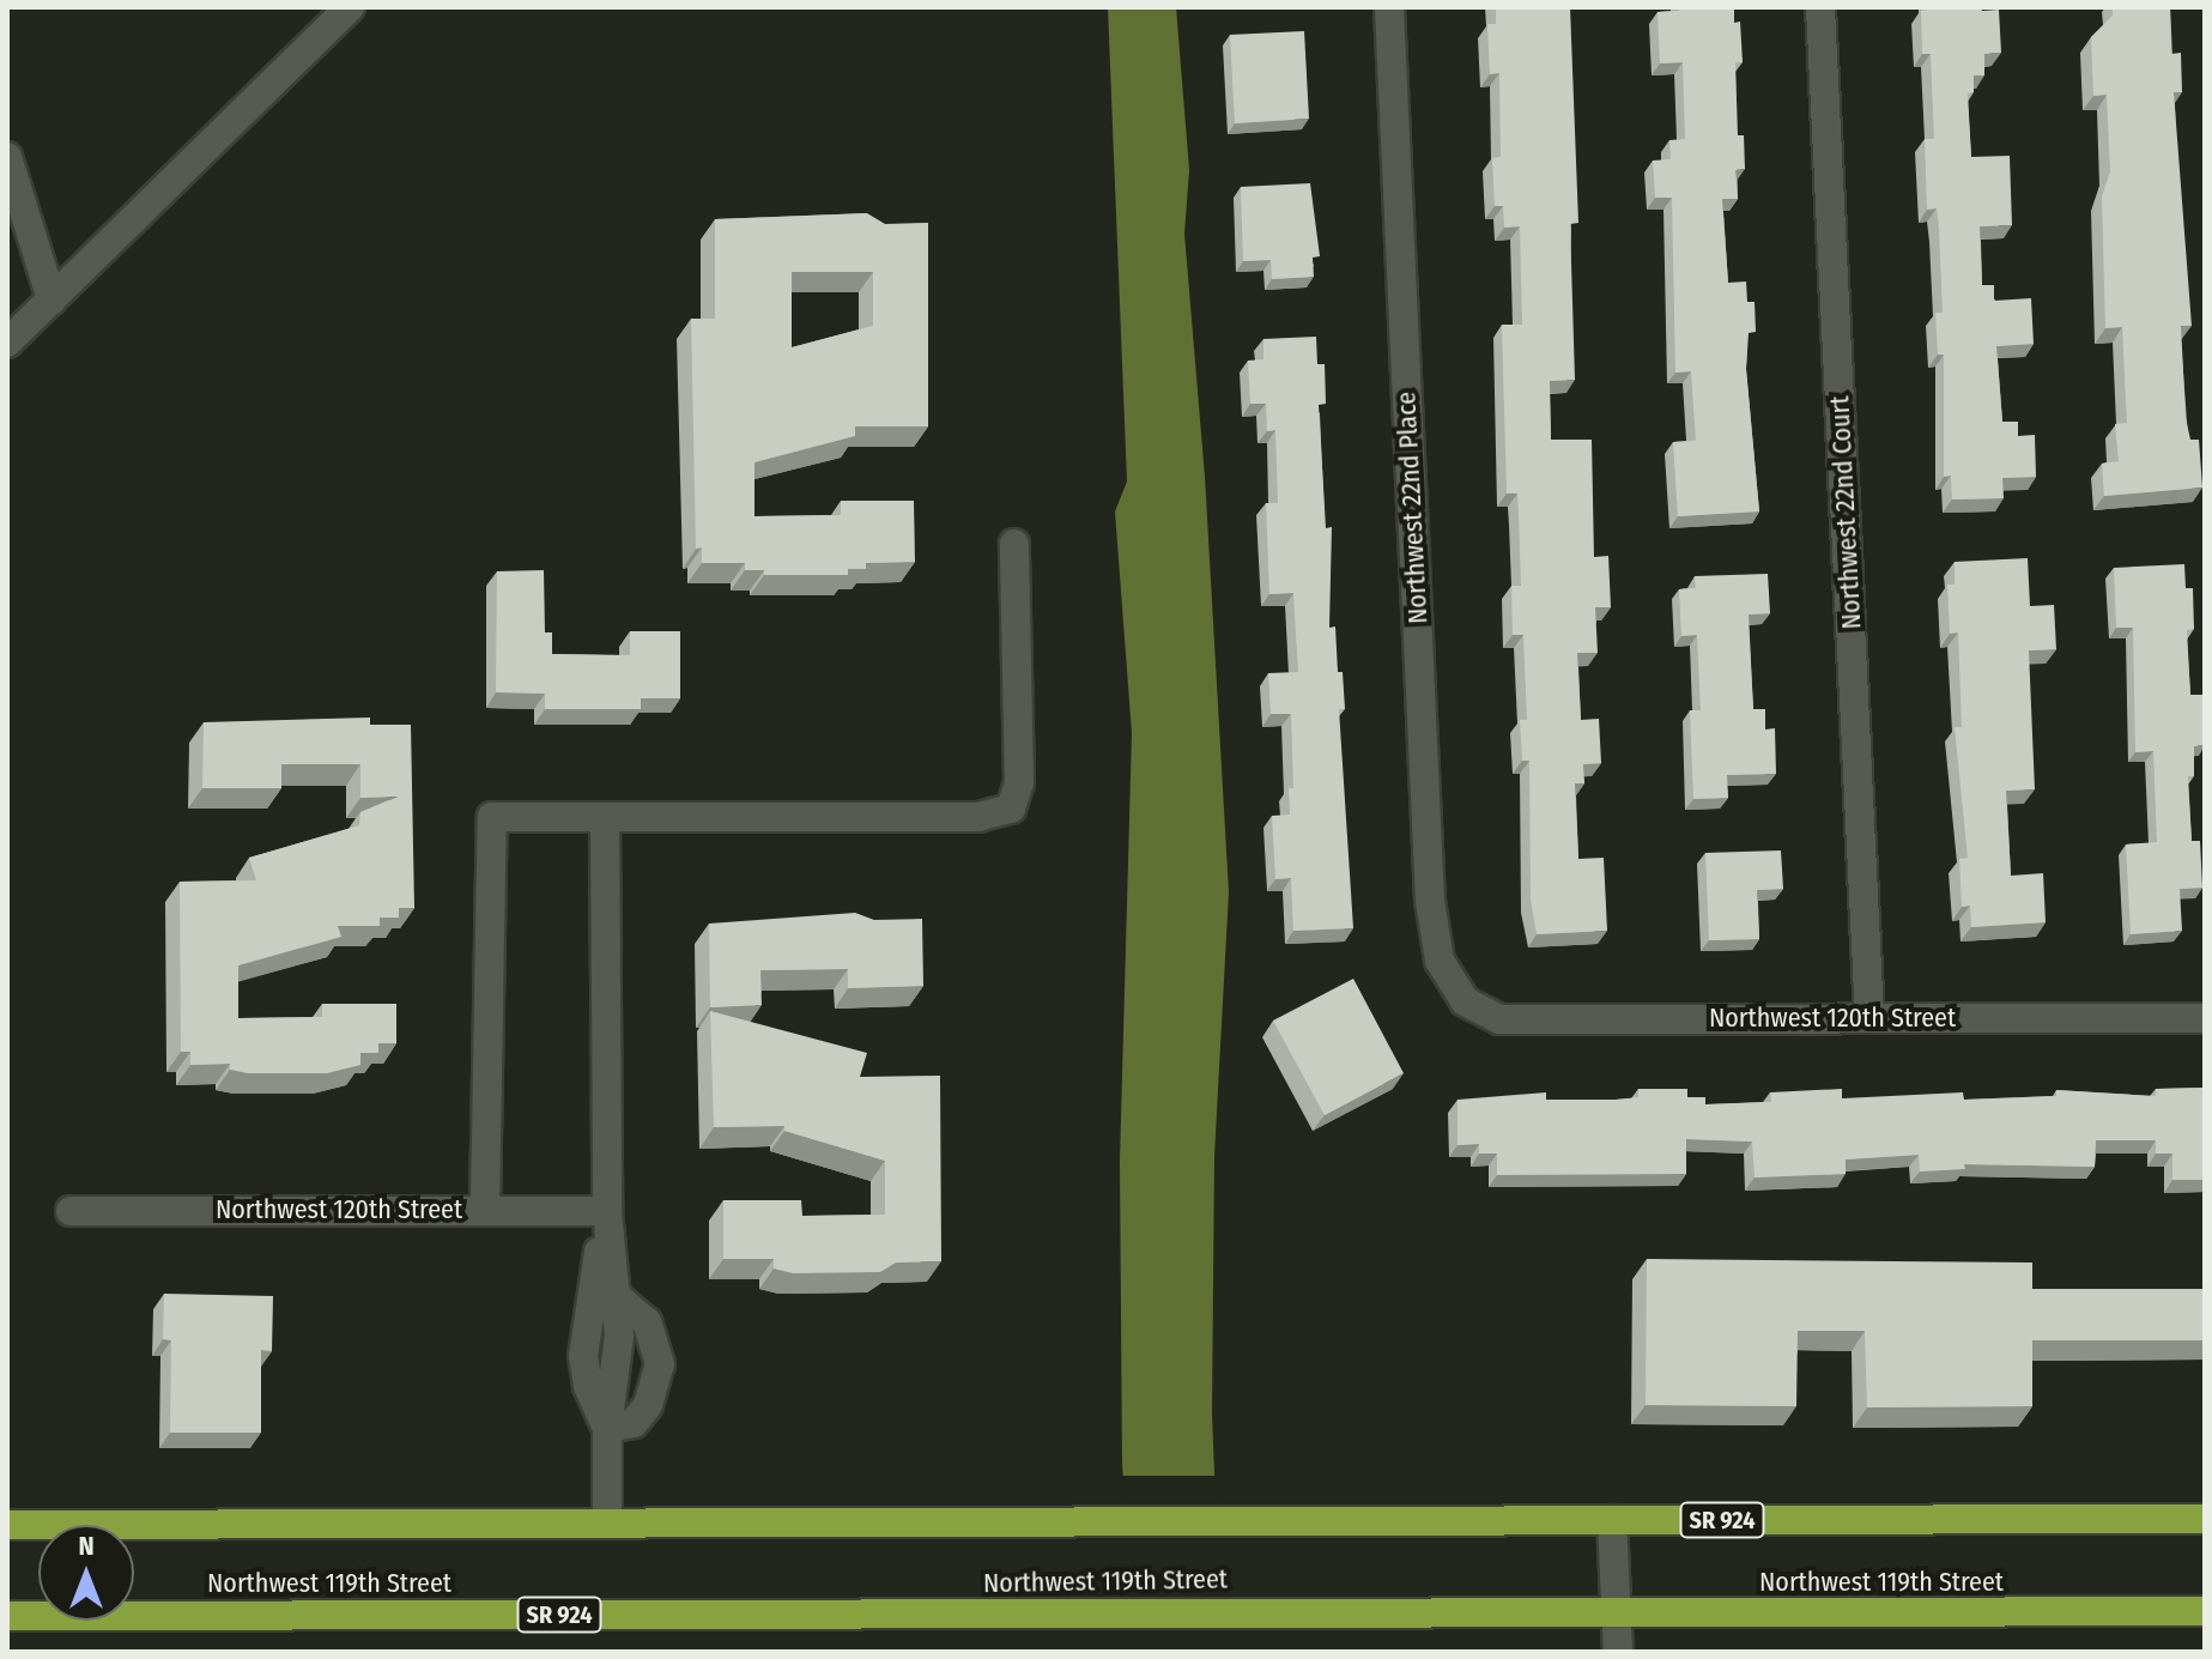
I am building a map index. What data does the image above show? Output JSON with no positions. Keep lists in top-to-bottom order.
{
  "streets": {
    "highway": ["SR 924", "Northwest 119th Street"],
    "street": ["Northwest 22nd Place", "Northwest 22nd Court", "Northwest 120th Street"]
  },
  "crossings": [
    ["Northwest 22nd Place", "Northwest 120th Street"],
    ["Northwest 22nd Court", "Northwest 120th Street"]
  ],
  "north": "top"
}
